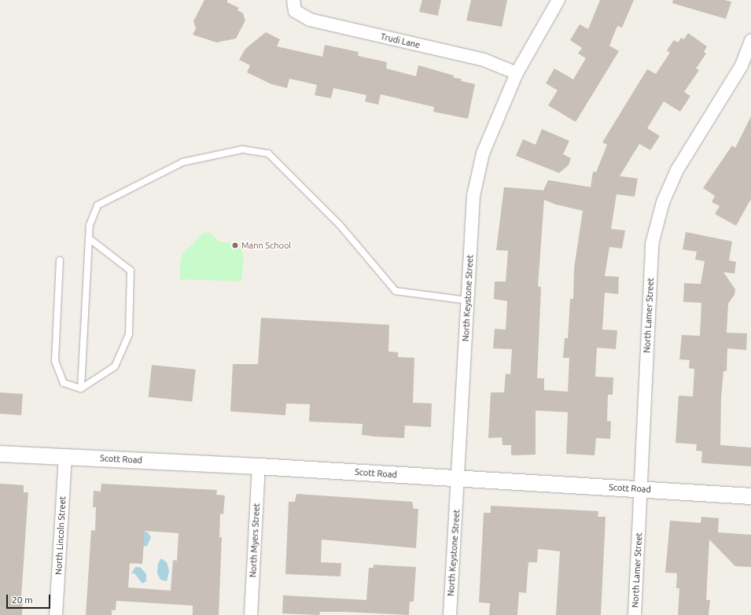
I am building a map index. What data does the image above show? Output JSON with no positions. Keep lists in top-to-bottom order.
{
  "streets": {
    "street": [
      "Trudi Lane",
      "North Keystone Street",
      "North Lamer Street",
      "Scott Road",
      "North Lincoln Street",
      "North Myers Street"
    ]
  },
  "crossings": [
    ["Trudi Lane", "North Keystone Street"],
    ["North Keystone Street", "Scott Road"],
    ["North Lamer Street", "Scott Road"],
    ["Scott Road", "North Lincoln Street"],
    ["Scott Road", "North Myers Street"]
  ],
  "places": ["Mann School"],
  "scale_bar": "20 m"
}
